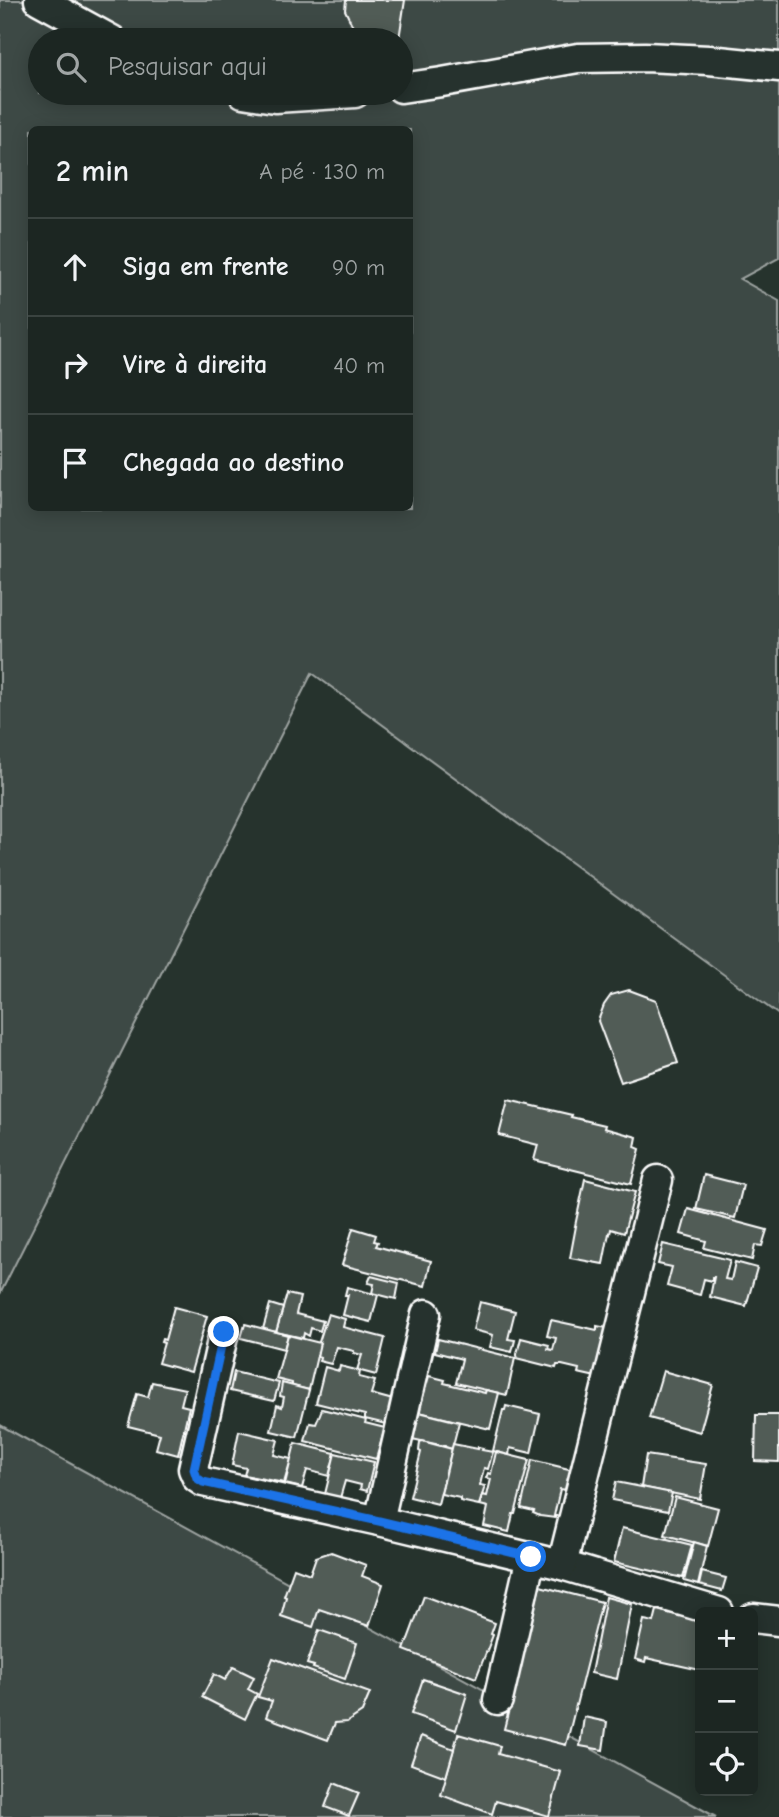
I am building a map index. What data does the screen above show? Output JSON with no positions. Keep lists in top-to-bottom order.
{
  "page": {
    "search": "Pesquisar aqui",
    "heading": ["2 min", "A pé · 130 m"],
    "list": [
      ["Siga em frente", "90 m"],
      ["Vire à direita", "40 m"],
      "Chegada ao destino"
    ],
    "map_buttons": ["+", "−"]
  }
}
